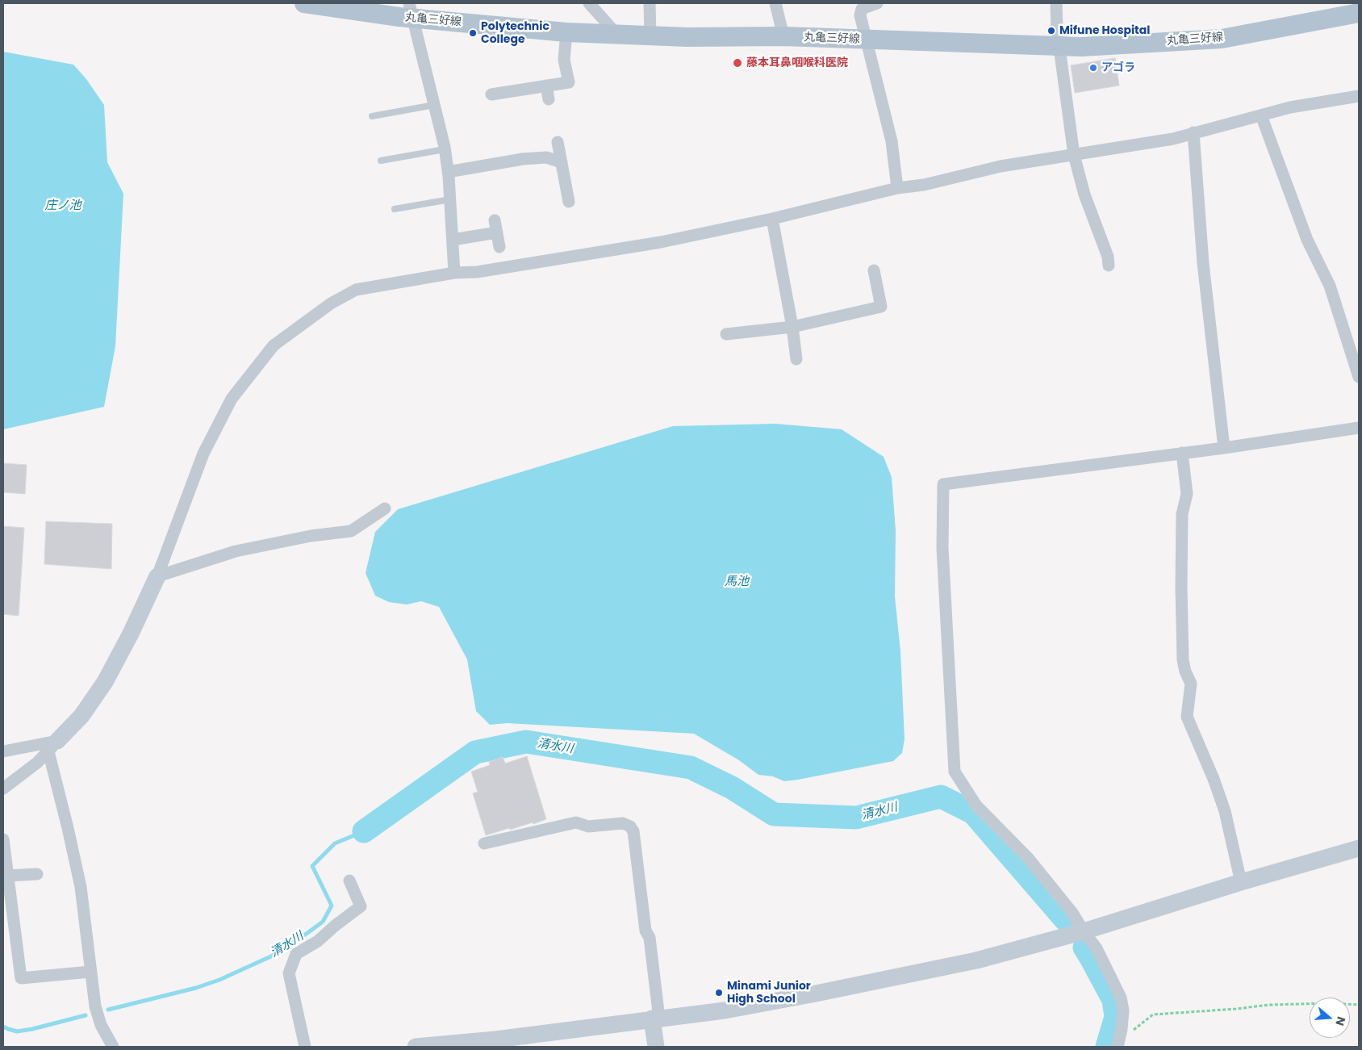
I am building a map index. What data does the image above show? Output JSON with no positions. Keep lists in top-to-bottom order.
{
  "streets": {
    "main road": ["丸亀三好線"]
  },
  "water": ["庄ノ池", "馬池", "清水川"],
  "places": [
    "Mifune Hospital",
    "Polytechnic College",
    "藤本耳鼻咽喉科医院",
    "アゴラ",
    "Minami Junior High School"
  ],
  "north": "right"
}
